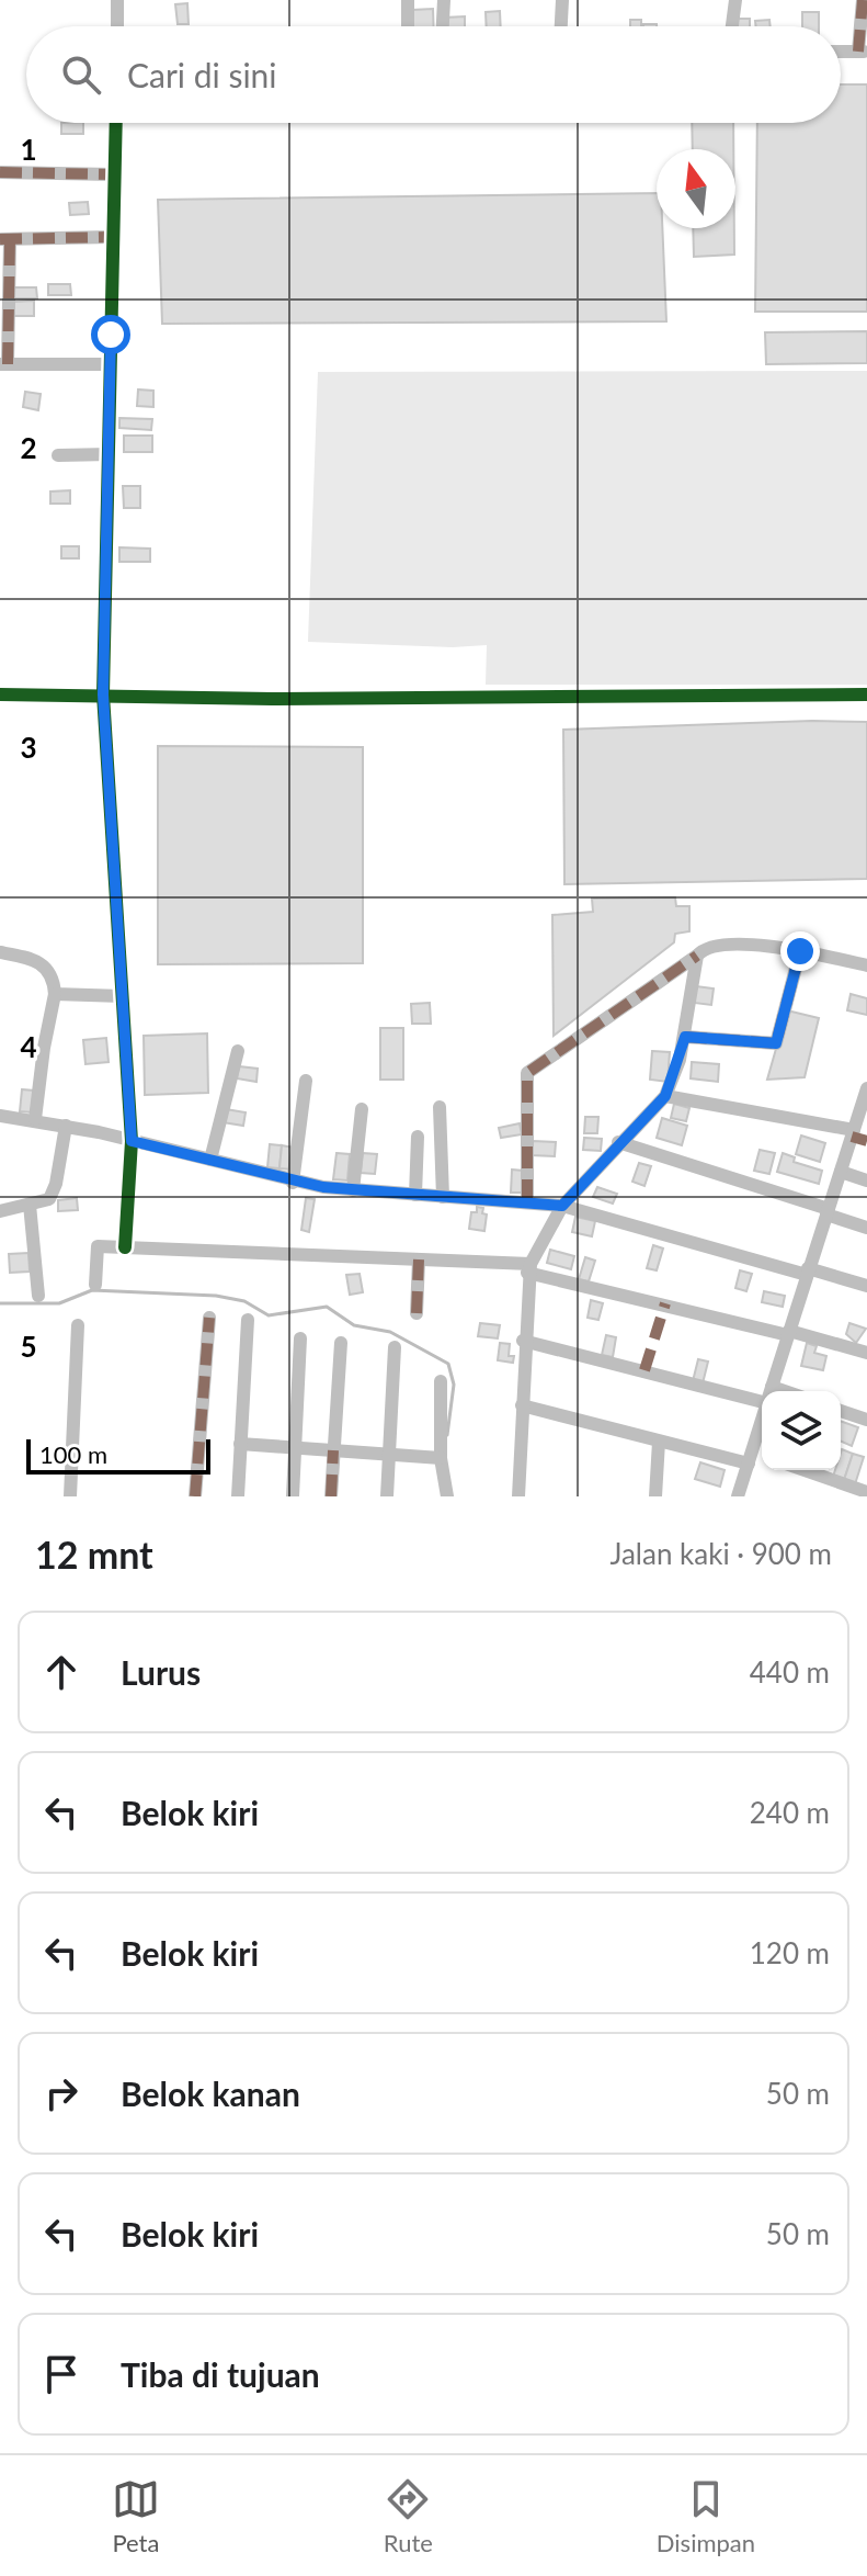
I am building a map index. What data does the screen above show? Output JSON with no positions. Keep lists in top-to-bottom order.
{
  "scale_bar": "100 m",
  "north": "top",
  "page": {
    "search": "Cari di sini",
    "scale": "100 m",
    "heading": ["12 mnt", "Jalan kaki · 900 m"],
    "list": [
      ["Lurus", "440 m"],
      ["Belok kiri", "240 m"],
      ["Belok kiri", "120 m"],
      ["Belok kanan", "50 m"],
      ["Belok kiri", "50 m"],
      "Tiba di tujuan"
    ],
    "nav": ["Peta", "Rute", "Disimpan"]
  },
  "grid": {
    "rows": [
      "1",
      "2",
      "3",
      "4",
      "5"
    ]
  }
}
